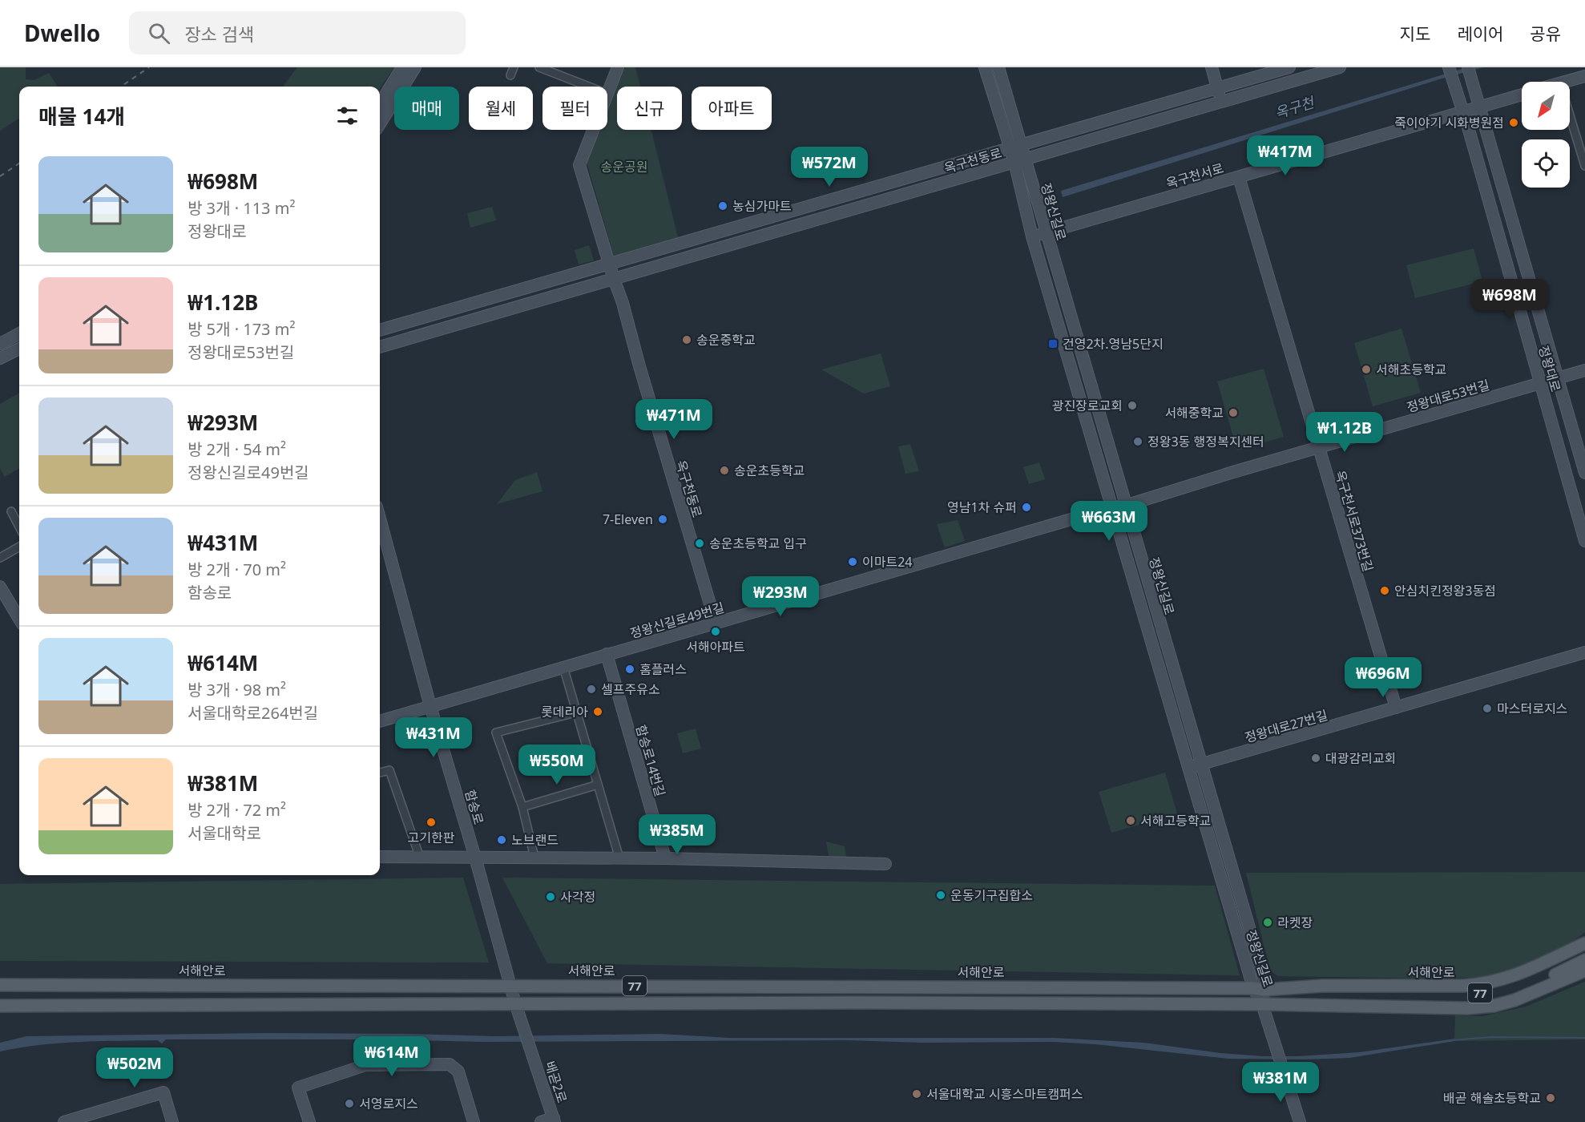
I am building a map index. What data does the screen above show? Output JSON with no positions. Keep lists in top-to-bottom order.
{
  "streets": {
    "main road": ["서해안로", "77"],
    "street": [
      "옥구천동로",
      "옥구천서로",
      "정왕신길로",
      "정왕대로",
      "정왕대로53번길",
      "옥구천서로373번길",
      "정왕신길로49번길",
      "정왕대로27번길",
      "함송로14번길",
      "함송로",
      "배곧2로"
    ]
  },
  "crossings": [
    ["옥구천동로", "정왕신길로"],
    ["옥구천동로", "정왕신길로49번길"],
    ["옥구천서로", "정왕신길로"],
    ["옥구천서로", "정왕대로"],
    ["옥구천서로", "옥구천서로373번길"],
    ["정왕신길로", "정왕대로53번길"],
    ["정왕신길로", "정왕신길로49번길"],
    ["정왕신길로", "정왕대로27번길"],
    ["정왕신길로", "서해안로"],
    ["정왕신길로", "77"],
    ["정왕대로", "정왕대로53번길"],
    ["정왕대로53번길", "옥구천서로373번길"],
    ["정왕대로53번길", "정왕신길로49번길"],
    ["옥구천서로373번길", "정왕대로27번길"],
    ["정왕신길로49번길", "함송로14번길"],
    ["정왕신길로49번길", "함송로"],
    ["함송로", "서해안로"],
    ["함송로", "77"],
    ["함송로", "배곧2로"],
    ["서해안로", "77"],
    ["77", "배곧2로"]
  ],
  "water": ["옥구천"],
  "parks": ["송운공원"],
  "places": {
    "other": [
      "죽이야기 시화병원점",
      "농심가마트",
      "송운중학교",
      "서해초등학교",
      "광진장로교회",
      "서해중학교",
      "정왕3동 행정복지센터",
      "송운초등학교",
      "영남1차 슈퍼",
      "7-Eleven",
      "송운초등학교 입구",
      "이마트24",
      "안심치킨정왕3동점",
      "서해아파트",
      "홈플러스",
      "셀프주유소",
      "마스터로지스",
      "롯데리아",
      "대광감리교회",
      "서해고등학교",
      "고기한판",
      "노브랜드",
      "운동기구집합소",
      "사각정",
      "라켓장",
      "서울대학교 시흥스마트캠퍼스",
      "배곧 해솔초등학교",
      "서영로지스"
    ],
    "transit": ["건영2차.영남5단지"]
  },
  "north": "bottom left",
  "page": {
    "header": "Dwello",
    "search": "장소 검색",
    "nav": ["지도", "레이어", "공유"],
    "chip": [
      "매매",
      "월세",
      "필터",
      "신규",
      "아파트"
    ],
    "heading": "매물 14개",
    "price": [
      "₩417M",
      "₩572M",
      "₩698M",
      "₩471M",
      "₩1.12B",
      "₩663M",
      "₩293M",
      "₩696M",
      "₩431M",
      "₩550M",
      "₩385M",
      "₩614M",
      "₩502M",
      "₩381M"
    ],
    "list": [
      {
        "name": "₩698M",
        "note": "방 3개 · 113 m² · 정왕대로"
      },
      {
        "name": "₩1.12B",
        "note": "방 5개 · 173 m² · 정왕대로53번길"
      },
      {
        "name": "₩293M",
        "note": "방 2개 · 54 m² · 정왕신길로49번길"
      },
      {
        "name": "₩431M",
        "note": "방 2개 · 70 m² · 함송로"
      },
      {
        "name": "₩614M",
        "note": "방 3개 · 98 m² · 서울대학로264번길"
      },
      {
        "name": "₩381M",
        "note": "방 2개 · 72 m² · 서울대학로"
      }
    ]
  }
}
